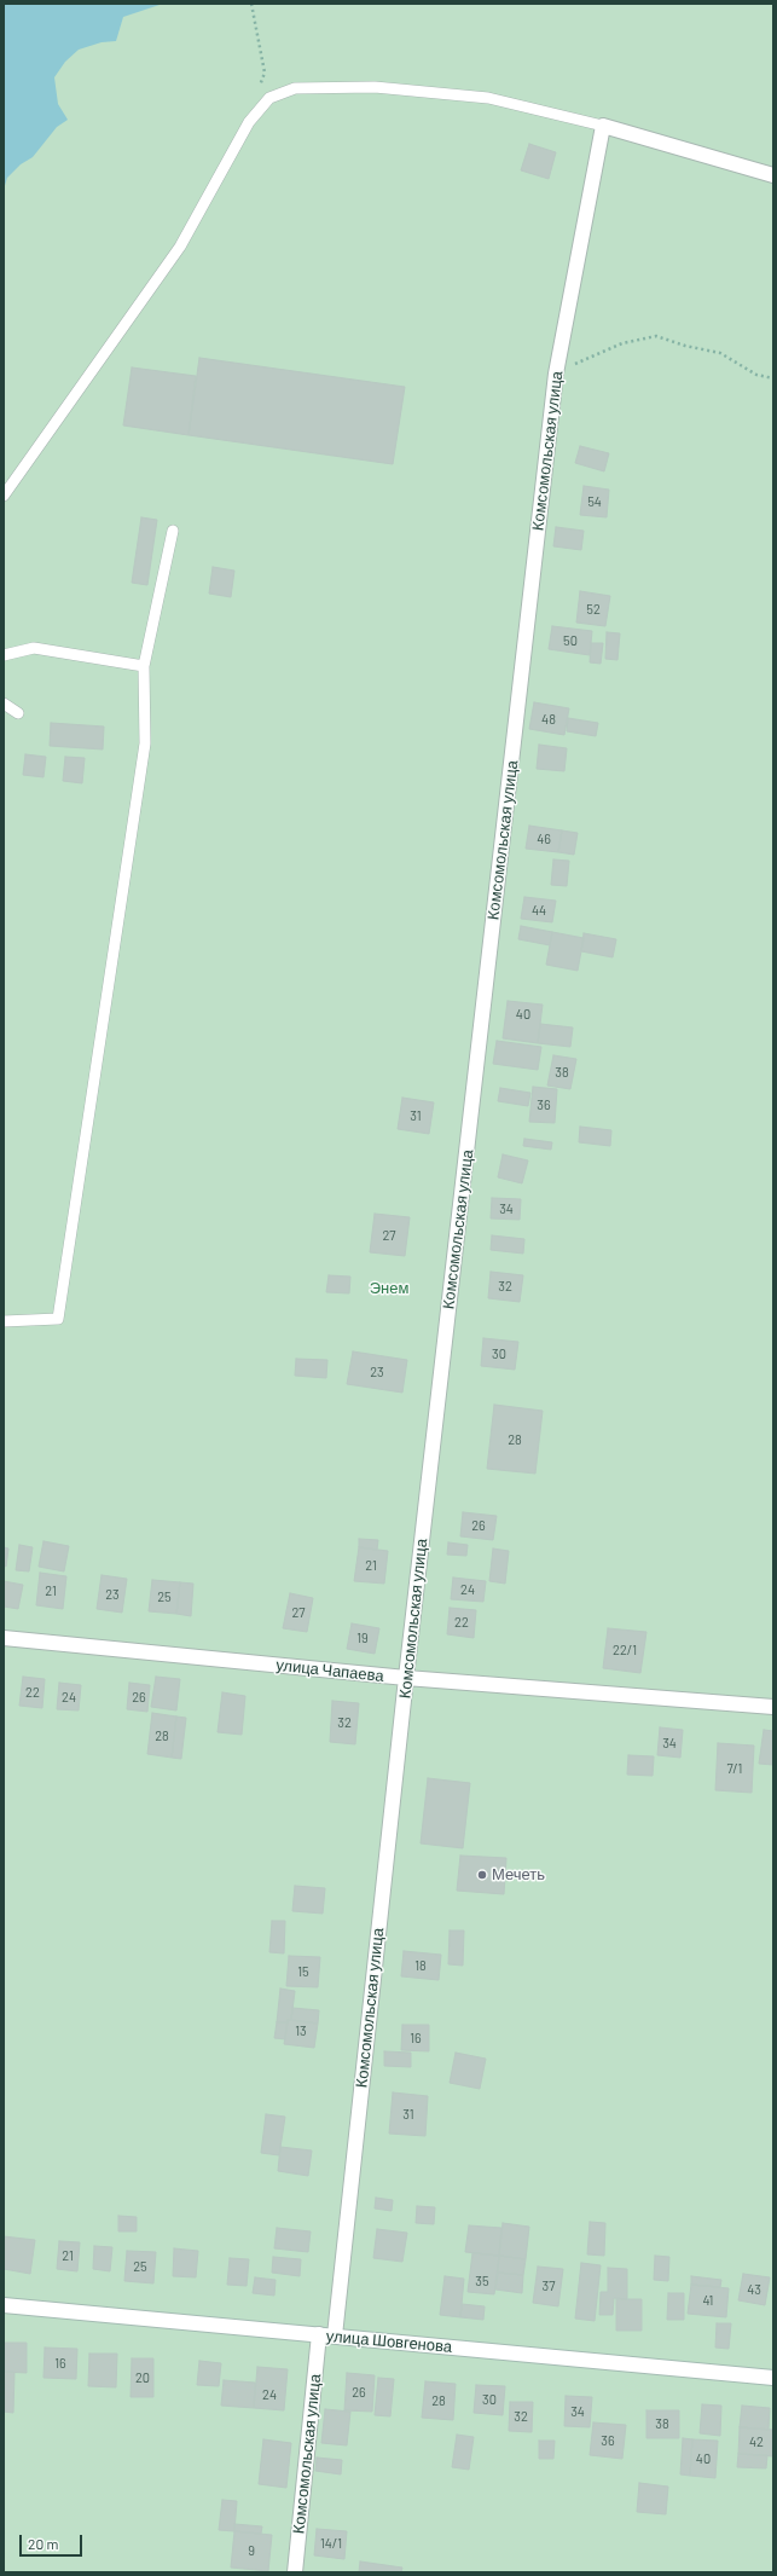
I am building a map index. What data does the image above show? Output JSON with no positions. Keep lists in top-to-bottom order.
{
  "streets": {
    "street": ["Комсомольская улица", "улица Чапаева", "улица Шовгенова"]
  },
  "crossings": [
    ["Комсомольская улица", "улица Чапаева"],
    ["Комсомольская улица", "улица Шовгенова"]
  ],
  "parks": ["Энем"],
  "places": ["Мечеть"],
  "house_numbers": [
    "54",
    "52",
    "50",
    "48",
    "46",
    "44",
    "40",
    "38",
    "36",
    "31",
    "34",
    "27",
    "32",
    "30",
    "23",
    "28",
    "26",
    "21",
    "24",
    "21",
    "23",
    "25",
    "27",
    "22",
    "19",
    "22/1",
    "22",
    "24",
    "26",
    "32",
    "28",
    "34",
    "7/1",
    "18",
    "15",
    "13",
    "16",
    "31",
    "21",
    "25",
    "35",
    "37",
    "43",
    "41",
    "16",
    "20",
    "26",
    "24",
    "30",
    "28",
    "34",
    "32",
    "38",
    "36",
    "42",
    "40",
    "14/1",
    "9"
  ],
  "scale_bar": "20 m"
}
